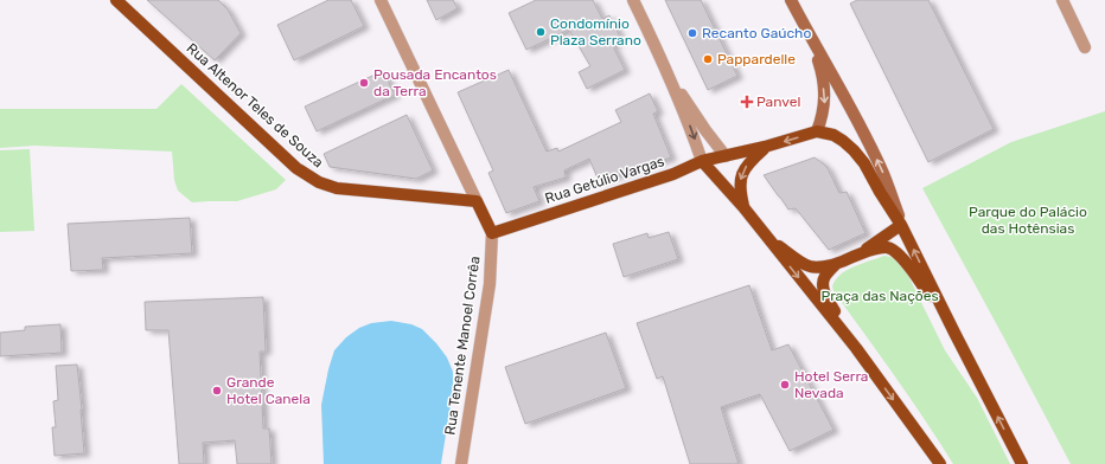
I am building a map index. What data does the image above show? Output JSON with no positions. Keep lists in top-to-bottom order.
{
  "streets": {
    "main road": ["Rua Altenor Teles de Souza", "Rua Getúlio Vargas", "Rua Tenente Manoel Corrêa"]
  },
  "crossings": [
    ["Rua Altenor Teles de Souza", "Rua Tenente Manoel Corrêa"],
    ["Rua Getúlio Vargas", "Rua Tenente Manoel Corrêa"]
  ],
  "parks": ["Parque do Palácio das Hotênsias", "Praça das Nações"],
  "places": {
    "other": [
      "Condomínio Plaza Serrano",
      "Recanto Gaúcho",
      "Pappardelle",
      "Pousada Encantos da Terra",
      "Hotel Serra Nevada",
      "Grande Hotel Canela"
    ],
    "health": ["Panvel"]
  }
}
